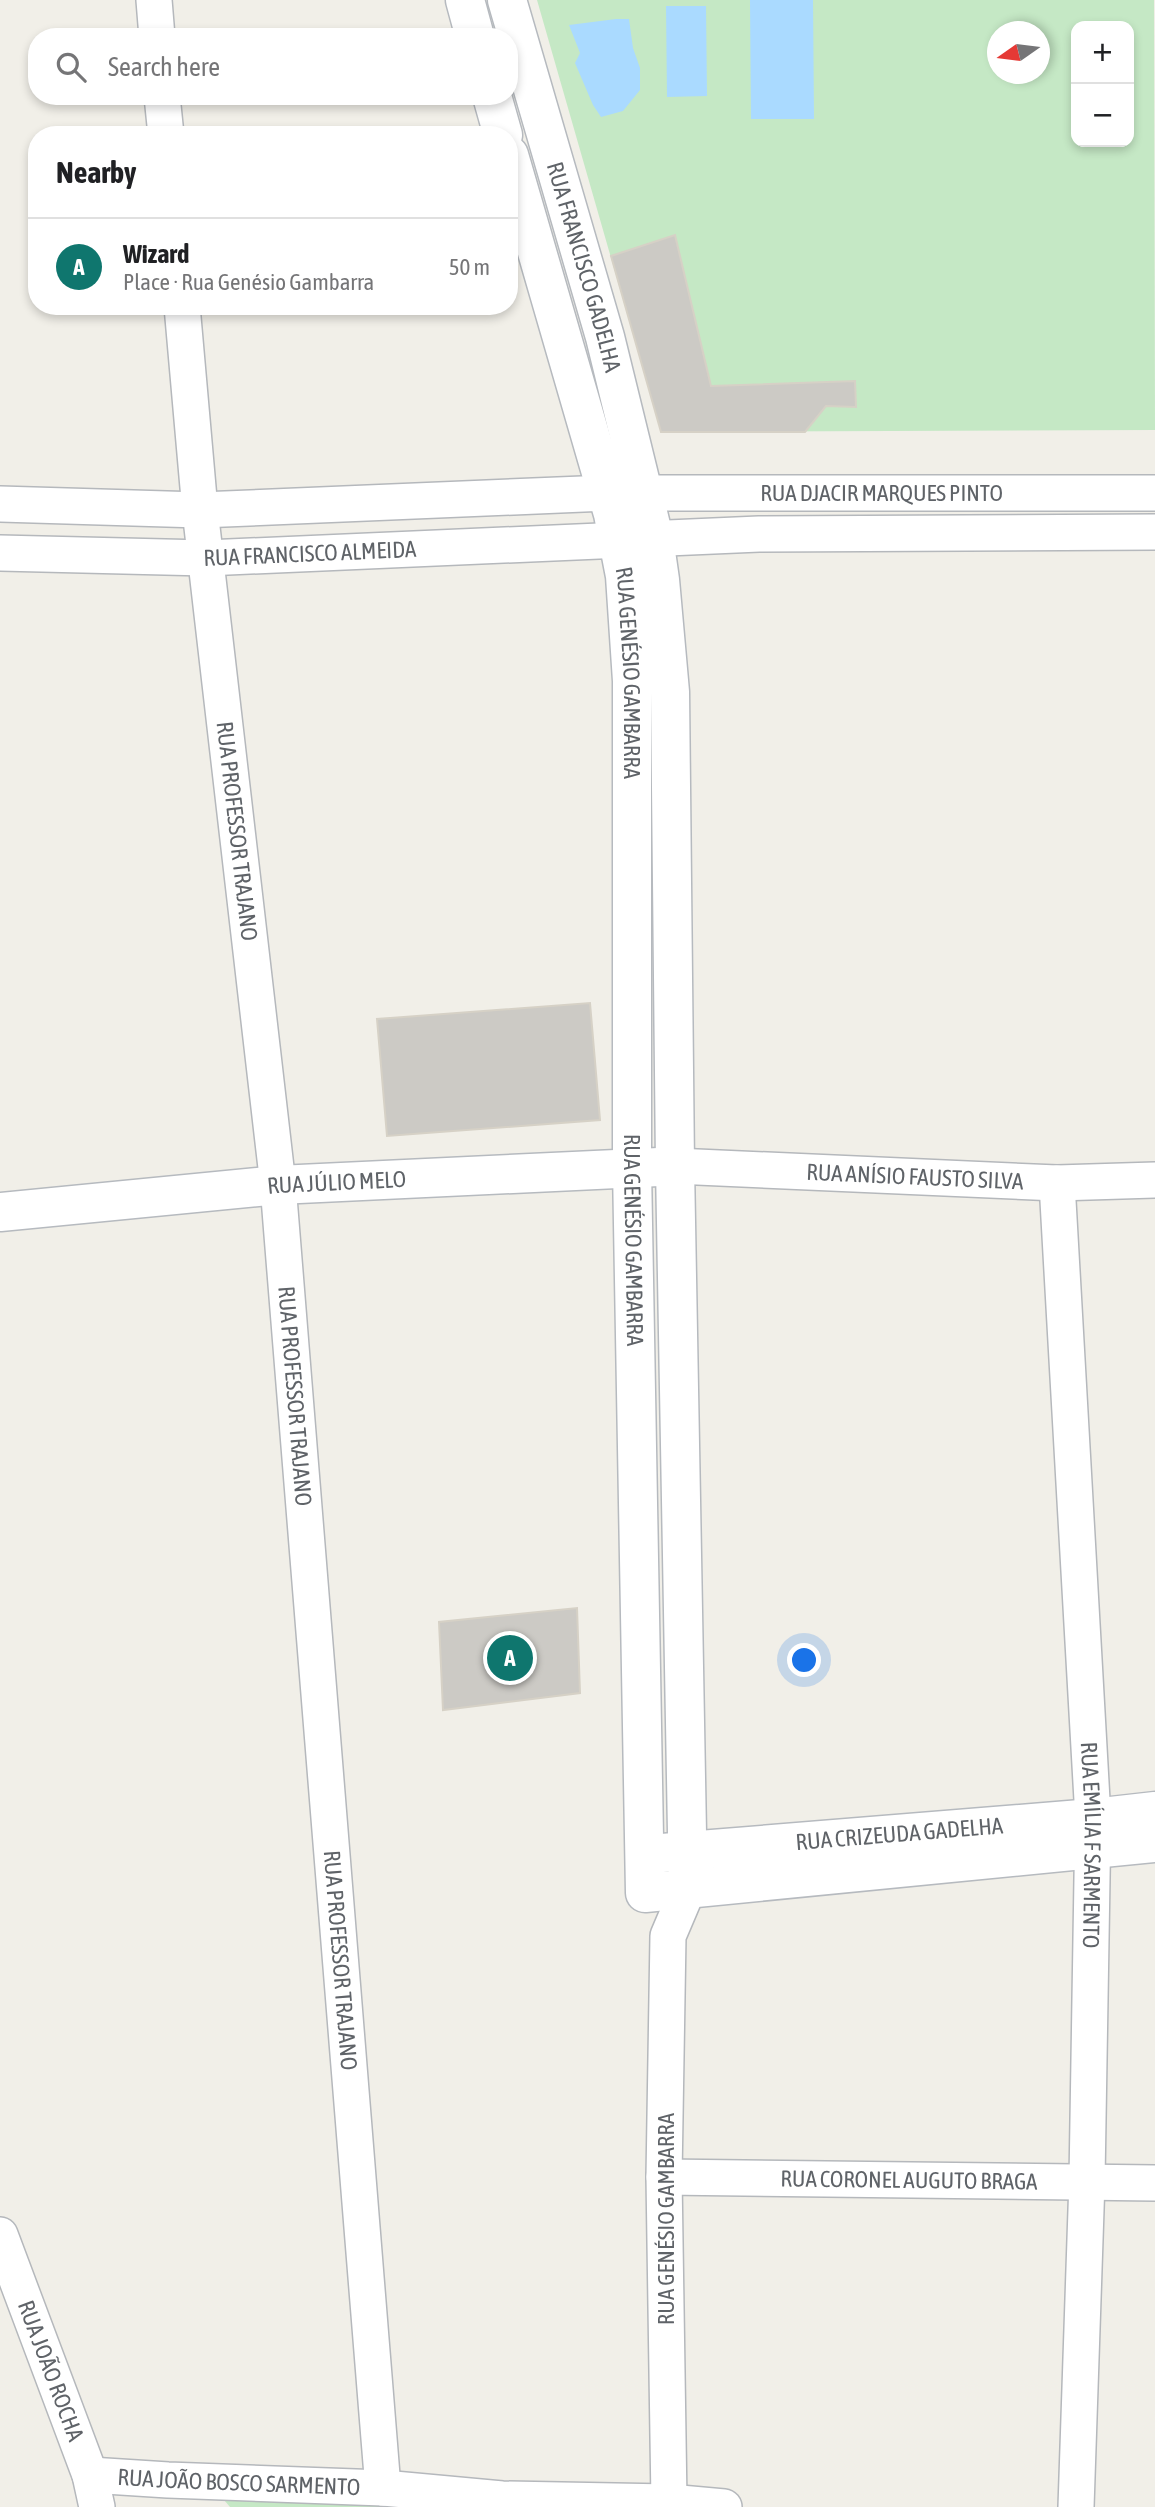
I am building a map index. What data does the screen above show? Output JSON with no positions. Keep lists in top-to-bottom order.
{
  "streets": {
    "street": [
      "RUA FRANCISCO GADELHA",
      "RUA DJACIR MARQUES PINTO",
      "RUA FRANCISCO ALMEIDA",
      "RUA GENÉSIO GAMBARRA",
      "RUA PROFESSOR TRAJANO",
      "RUA ANÍSIO FAUSTO SILVA",
      "RUA JÚLIO MELO",
      "RUA CRIZEUDA GADELHA",
      "RUA EMÍLIA F SARMENTO",
      "RUA CORONEL AUGUTO BRAGA",
      "RUA JOÃO ROCHA",
      "RUA JOÃO BOSCO SARMENTO"
    ]
  },
  "crossings": [
    ["RUA FRANCISCO GADELHA", "RUA DJACIR MARQUES PINTO"],
    ["RUA FRANCISCO GADELHA", "RUA FRANCISCO ALMEIDA"],
    ["RUA FRANCISCO GADELHA", "RUA GENÉSIO GAMBARRA"],
    ["RUA DJACIR MARQUES PINTO", "RUA FRANCISCO ALMEIDA"],
    ["RUA DJACIR MARQUES PINTO", "RUA GENÉSIO GAMBARRA"],
    ["RUA FRANCISCO ALMEIDA", "RUA GENÉSIO GAMBARRA"],
    ["RUA FRANCISCO ALMEIDA", "RUA PROFESSOR TRAJANO"],
    ["RUA GENÉSIO GAMBARRA", "RUA ANÍSIO FAUSTO SILVA"],
    ["RUA GENÉSIO GAMBARRA", "RUA JÚLIO MELO"],
    ["RUA GENÉSIO GAMBARRA", "RUA CRIZEUDA GADELHA"],
    ["RUA GENÉSIO GAMBARRA", "RUA CORONEL AUGUTO BRAGA"],
    ["RUA GENÉSIO GAMBARRA", "RUA JOÃO BOSCO SARMENTO"],
    ["RUA PROFESSOR TRAJANO", "RUA JÚLIO MELO"],
    ["RUA PROFESSOR TRAJANO", "RUA JOÃO BOSCO SARMENTO"],
    ["RUA ANÍSIO FAUSTO SILVA", "RUA JÚLIO MELO"],
    ["RUA ANÍSIO FAUSTO SILVA", "RUA EMÍLIA F SARMENTO"],
    ["RUA CRIZEUDA GADELHA", "RUA EMÍLIA F SARMENTO"],
    ["RUA EMÍLIA F SARMENTO", "RUA CORONEL AUGUTO BRAGA"],
    ["RUA JOÃO ROCHA", "RUA JOÃO BOSCO SARMENTO"]
  ],
  "north": "left",
  "page": {
    "map_buttons": ["+", "−"],
    "search": "Search here",
    "heading": "Nearby",
    "list": [
      {
        "mark": "A",
        "name": "Wizard",
        "note": "Place · Rua Genésio Gambarra",
        "value": "50 m"
      }
    ],
    "pins": "A"
  }
}
